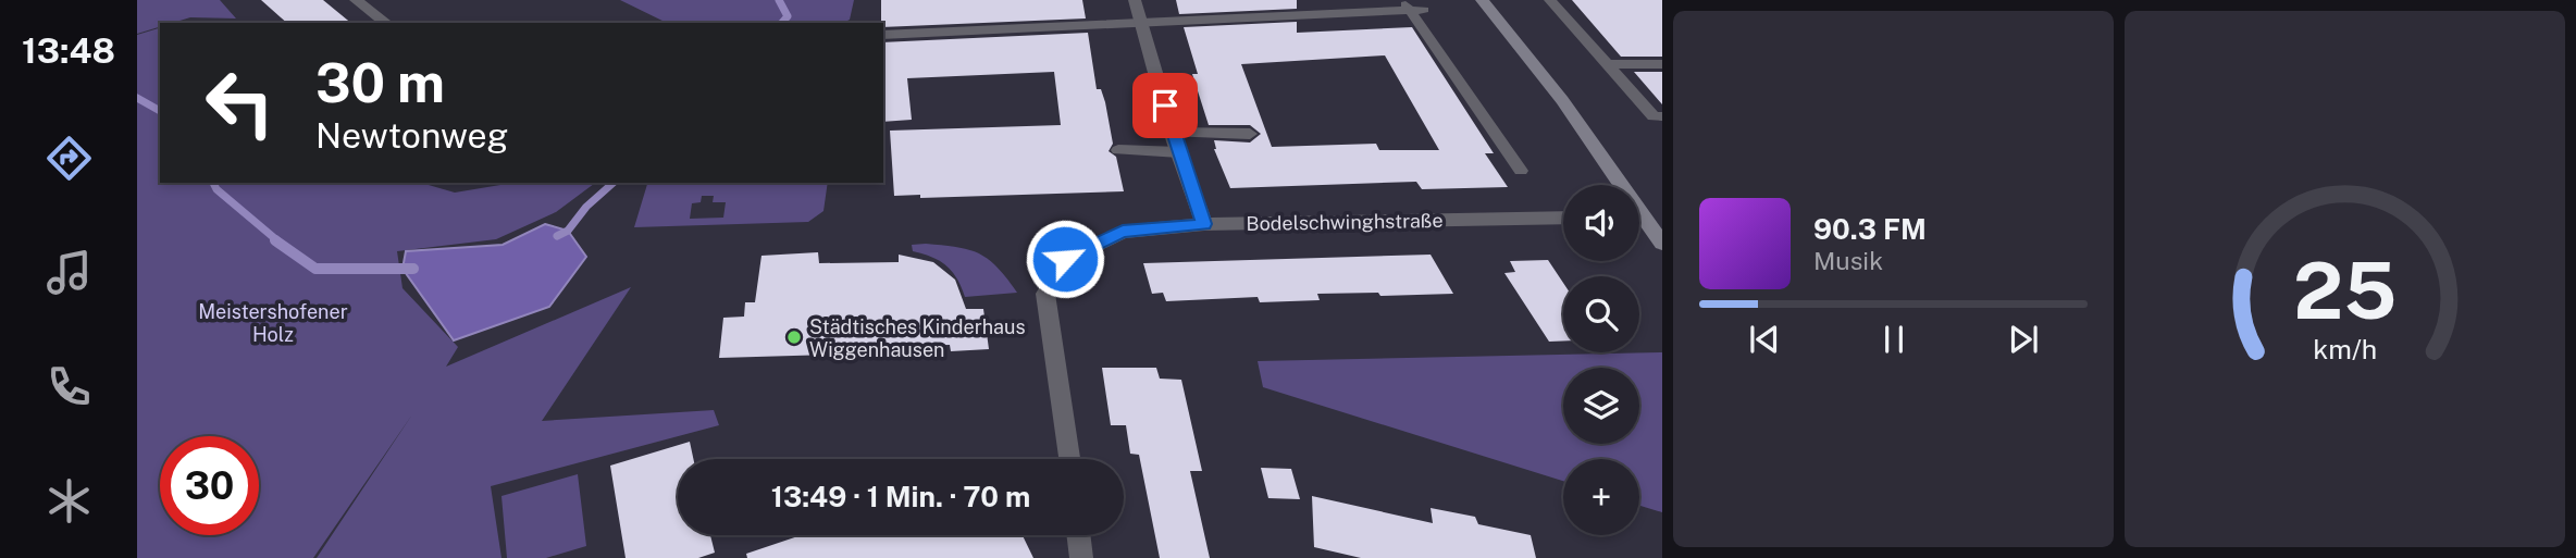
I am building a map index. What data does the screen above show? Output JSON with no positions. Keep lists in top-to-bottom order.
{
  "streets": {
    "street": ["Bodelschwinghstraße"]
  },
  "parks": ["Meistershofener Holz"],
  "places": ["Städtisches Kinderhaus Wiggenhausen"],
  "page": {
    "tabs": "13:48",
    "turn": ["30 m", "Newtonweg"],
    "map_buttons": "+",
    "song": ["90.3 FM", "Musik"],
    "limit": "30",
    "trip": "13:49 · 1 Min. · 70 m",
    "gauge": ["25", "km/h"]
  }
}
